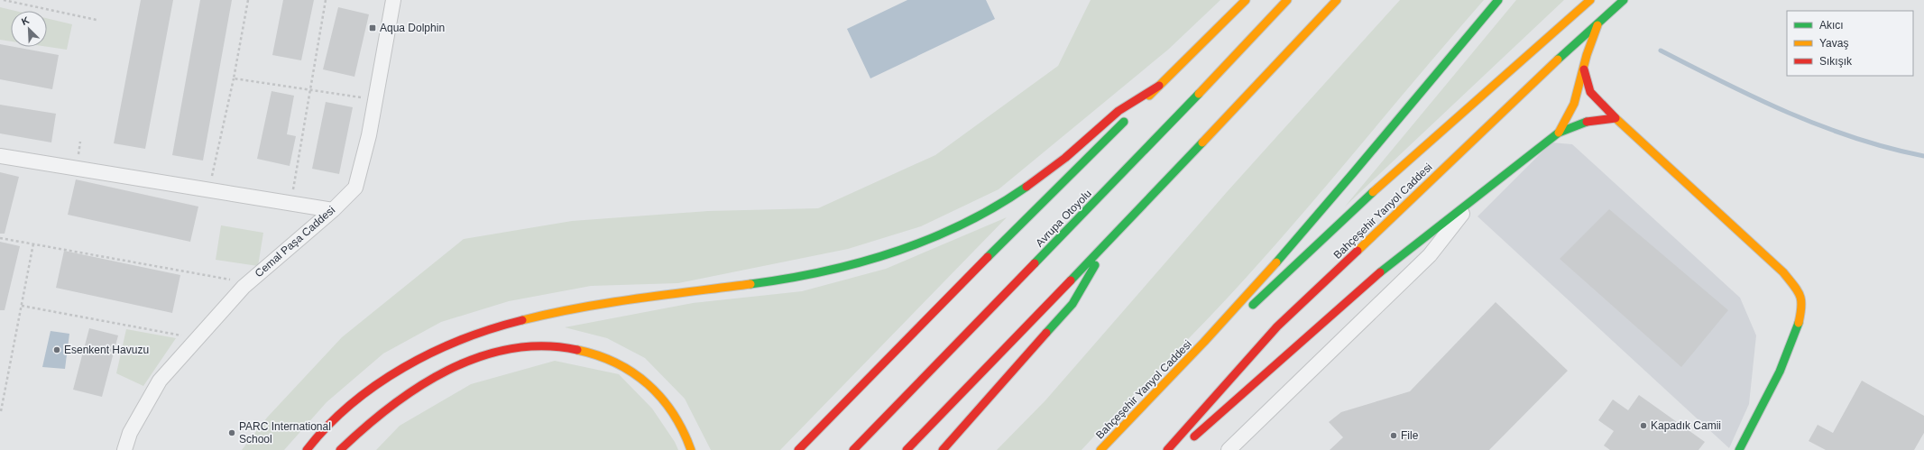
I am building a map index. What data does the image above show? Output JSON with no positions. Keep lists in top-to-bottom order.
{
  "streets": {
    "main road": ["Bahçeşehir Yanyol Caddesi", "Avrupa Otoyolu"],
    "street": ["Cemal Paşa Caddesi"]
  },
  "places": {
    "transit": ["Aqua Dolphin"],
    "other": [
      "Esenkent Havuzu",
      "Kapadık Camii",
      "PARC International School",
      "File"
    ]
  },
  "legend": ["Akıcı", "Yavaş", "Sıkışık"],
  "north": "top left"
}
